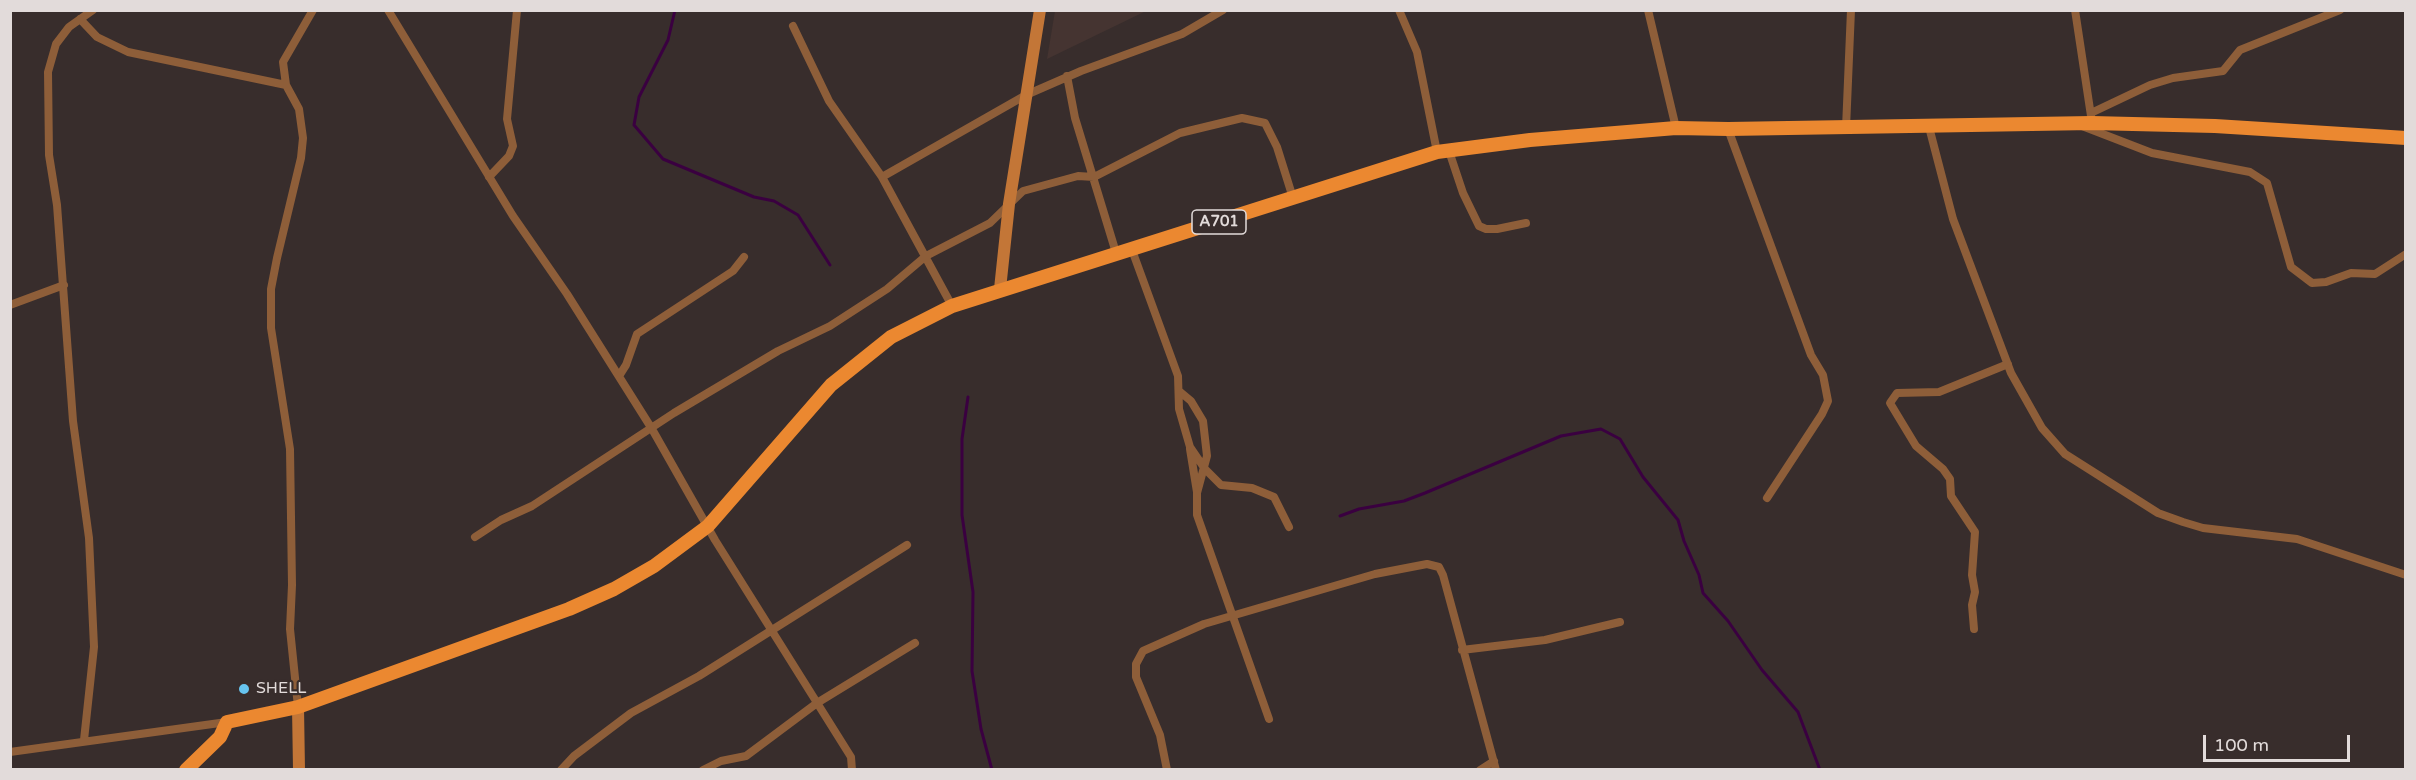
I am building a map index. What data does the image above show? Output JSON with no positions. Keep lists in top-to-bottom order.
{
  "streets": {
    "main road": ["A701"]
  },
  "places": ["SHELL"],
  "scale_bar": "100 m"
}
